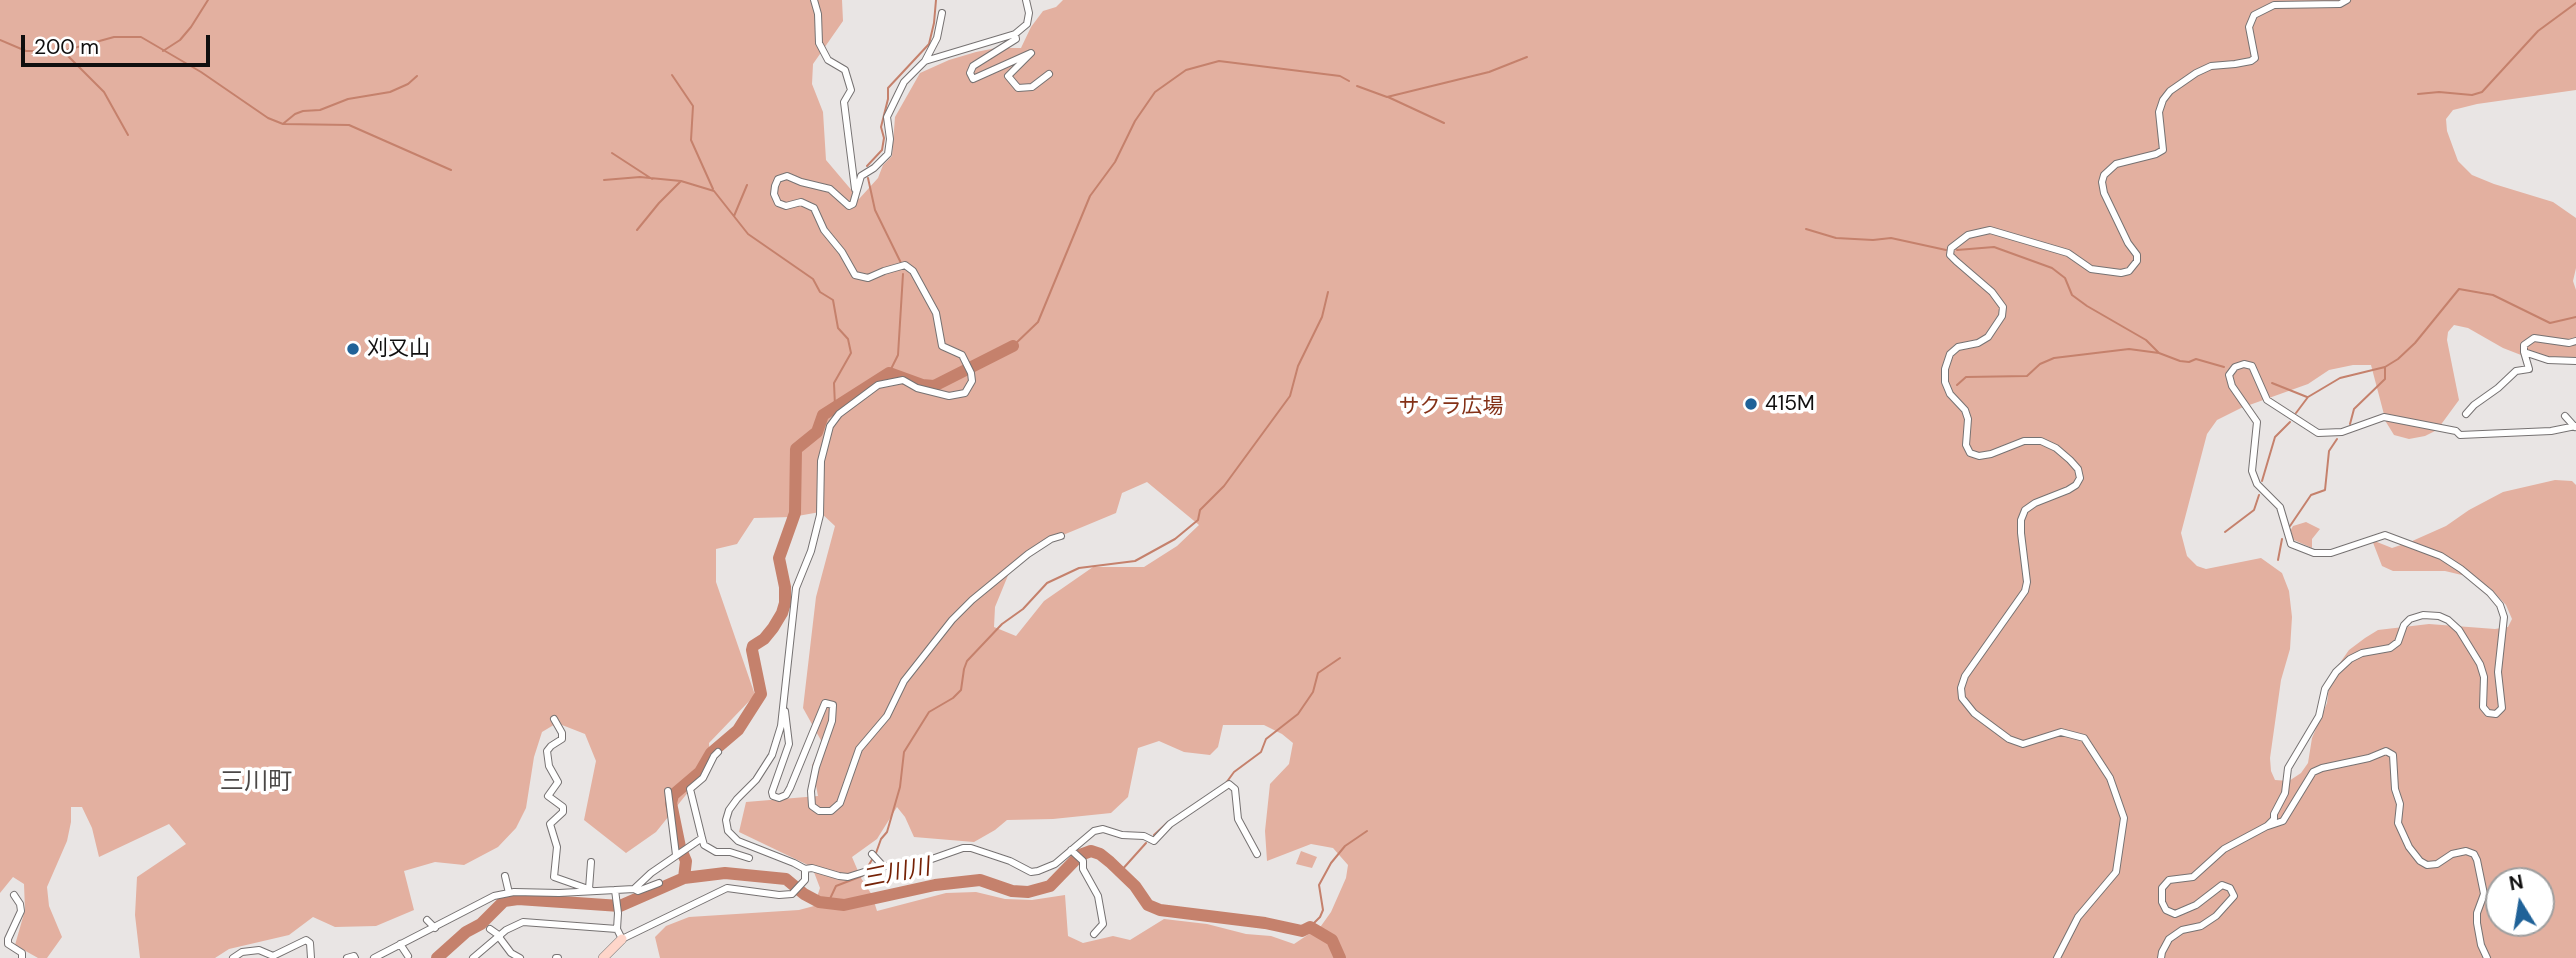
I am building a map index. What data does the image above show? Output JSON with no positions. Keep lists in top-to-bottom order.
{
  "districts": ["三川町"],
  "water": ["三川川"],
  "parks": ["サクラ広場"],
  "places": ["刈又山", "415M"],
  "scale_bar": "200 m",
  "north": "top"
}
